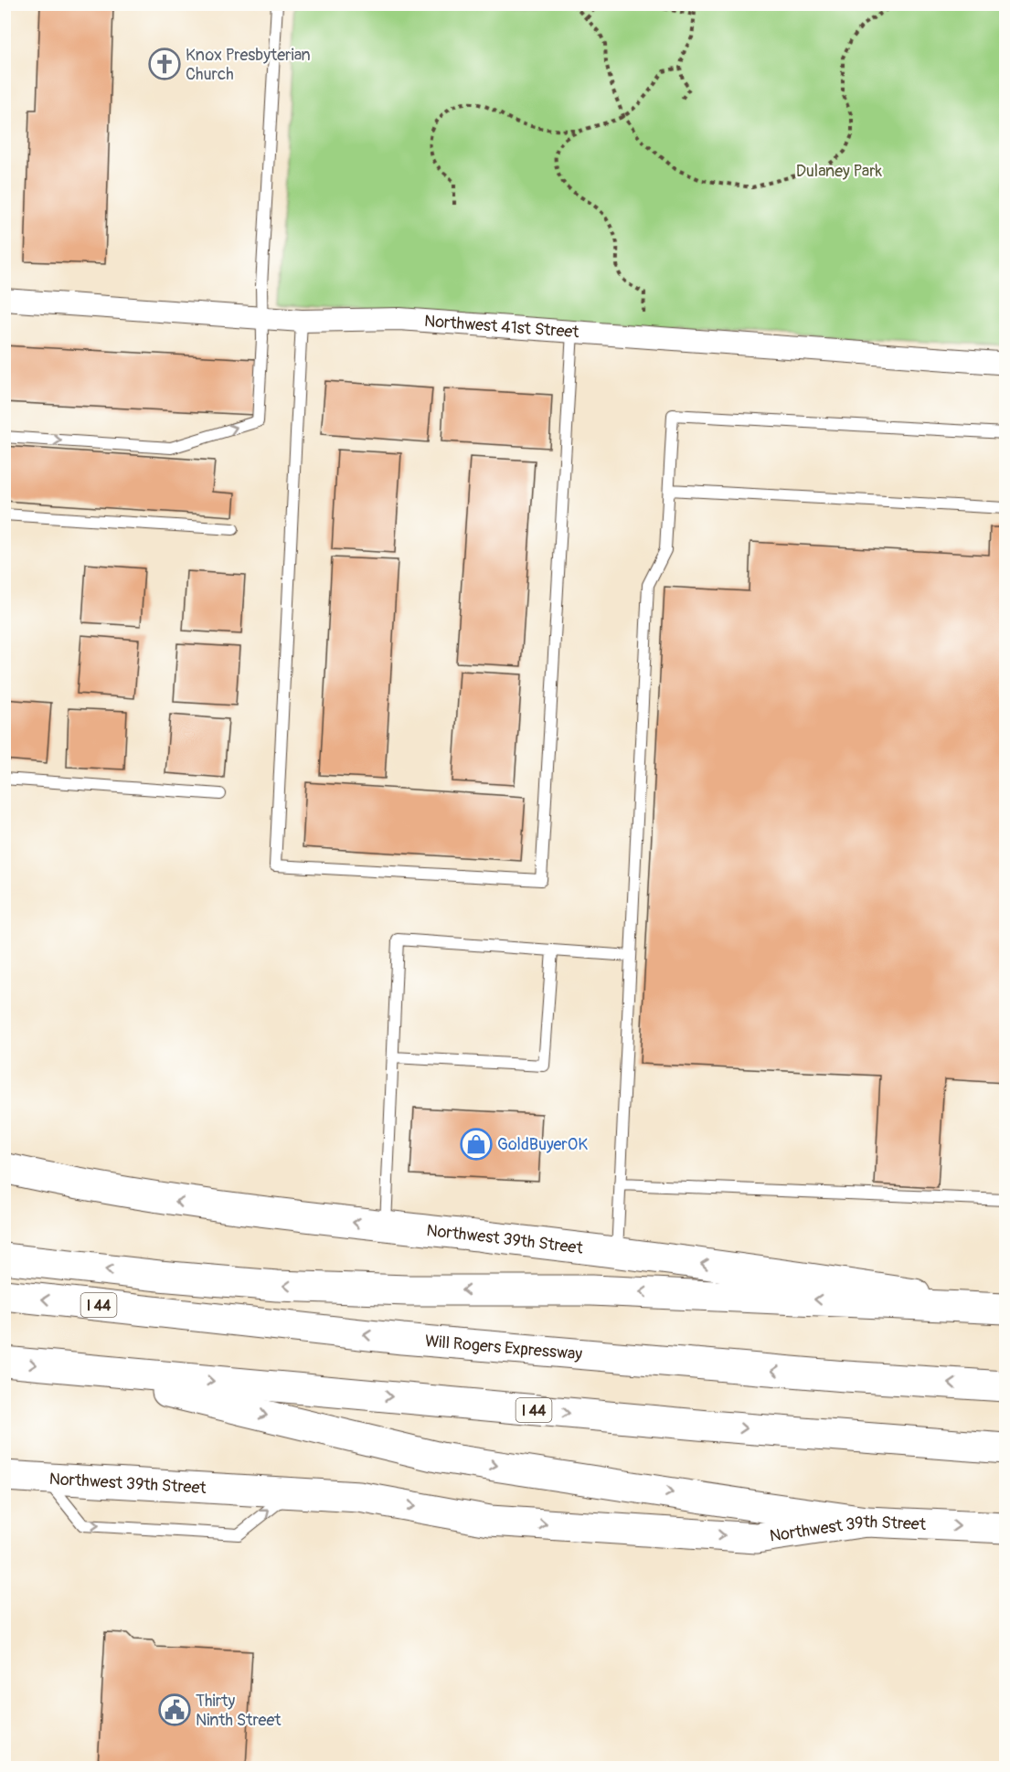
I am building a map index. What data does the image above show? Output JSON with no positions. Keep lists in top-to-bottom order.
{
  "streets": {
    "main road": ["Northwest 39th Street", "I 44", "Will Rogers Expressway"],
    "street": ["Northwest 41st Street"]
  },
  "parks": ["Dulaney Park"],
  "places": {
    "church": ["Knox Presbyterian Church"],
    "shop": ["GoldBuyerOK"],
    "public building": ["Thirty Ninth Street"]
  }
}
